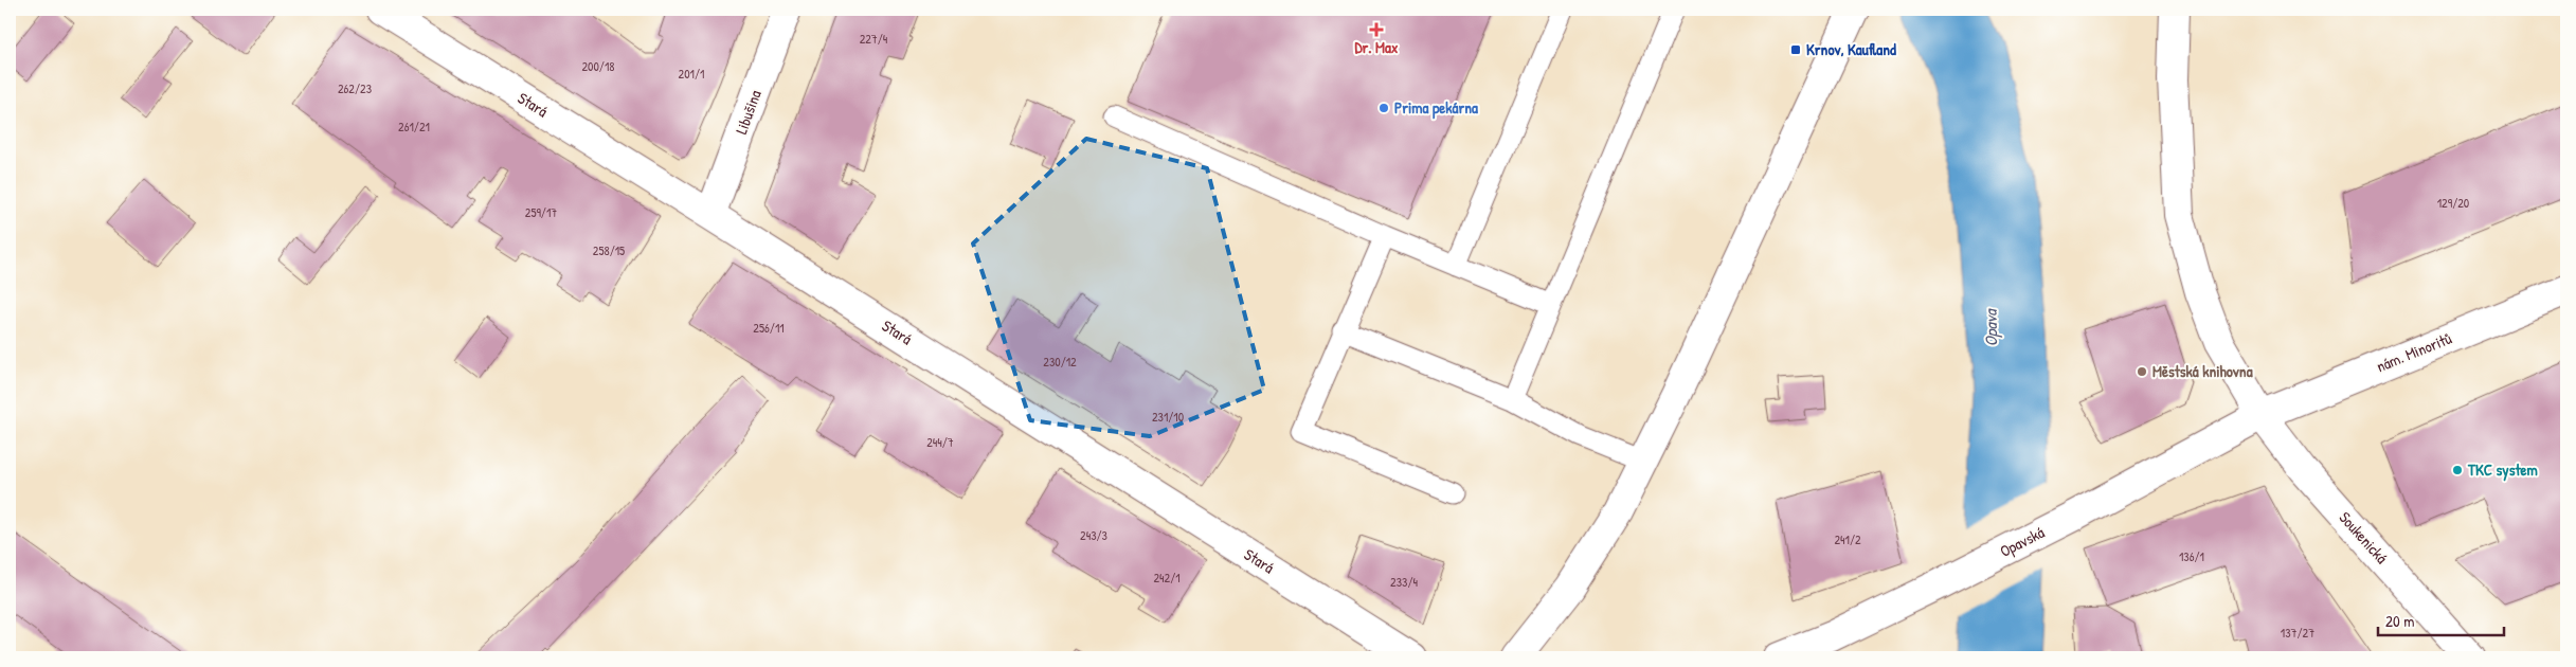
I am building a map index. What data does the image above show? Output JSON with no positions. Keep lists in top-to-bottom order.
{
  "streets": {
    "street": [
      "Stará",
      "Libušina",
      "nám. Minoritů",
      "Soukenická",
      "Opavská"
    ]
  },
  "crossings": [
    ["Stará", "Libušina"],
    ["nám. Minoritů", "Soukenická"],
    ["nám. Minoritů", "Opavská"],
    ["Soukenická", "Opavská"]
  ],
  "water": ["Opava"],
  "places": {
    "health": ["Dr. Max"],
    "transit": ["Krnov, Kaufland"],
    "other": ["Prima pekárna", "Městská knihovna", "TKC system"]
  },
  "house_numbers": [
    "227/4",
    "200/18",
    "201/1",
    "262/23",
    "261/21",
    "129/20",
    "259/17",
    "258/15",
    "256/11",
    "230/12",
    "231/10",
    "244/7",
    "243/3",
    "241/2",
    "136/1",
    "242/1",
    "233/4",
    "137/27"
  ],
  "scale_bar": "20 m"
}
